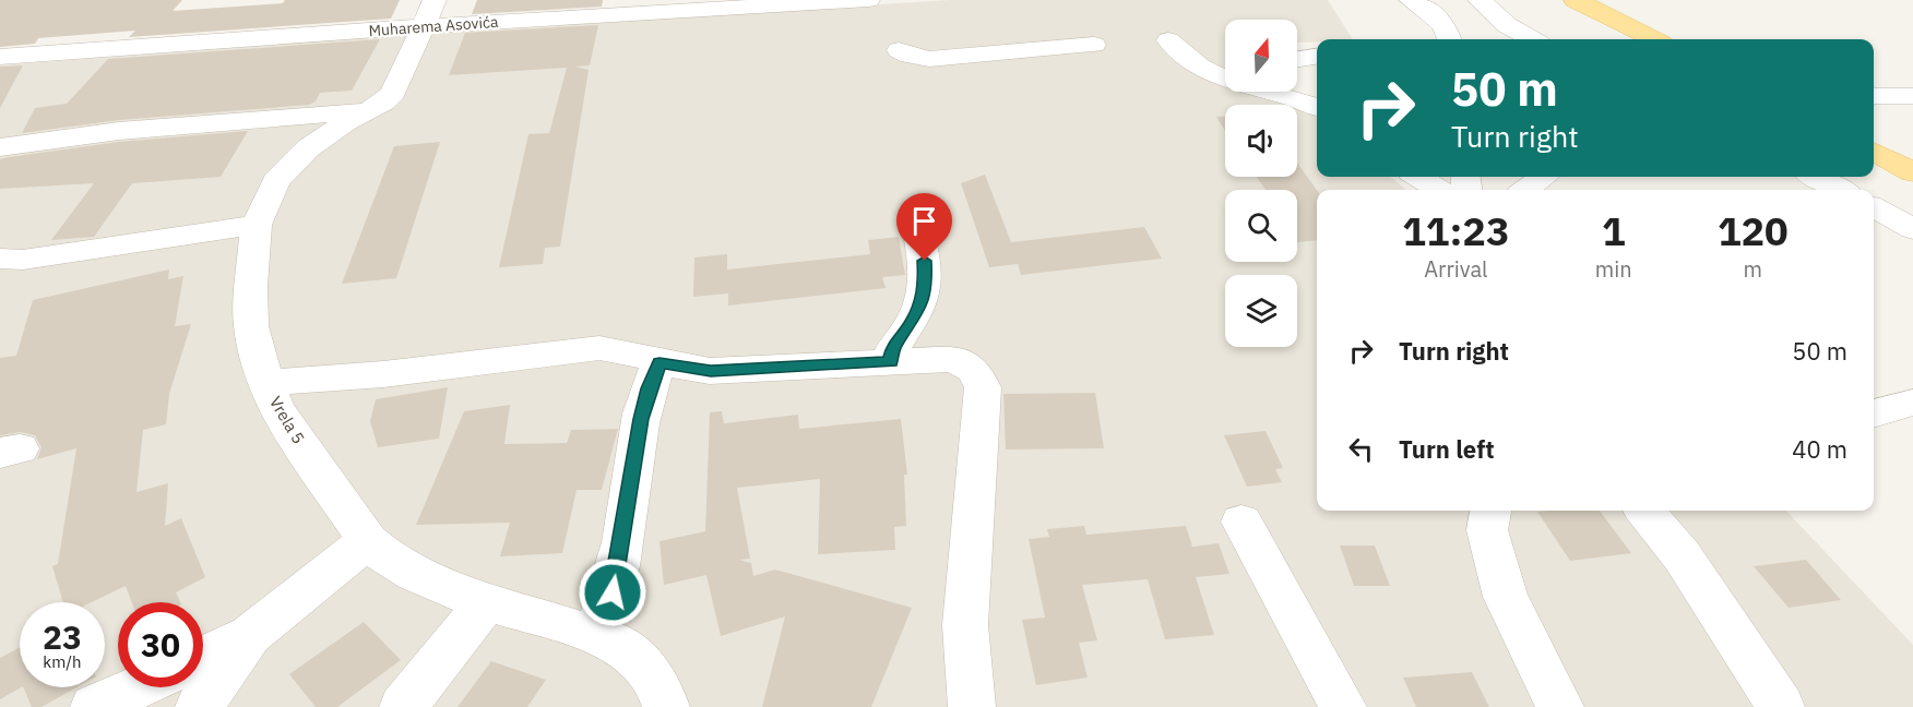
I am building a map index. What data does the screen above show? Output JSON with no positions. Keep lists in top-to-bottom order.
{
  "streets": {
    "street": ["Muharema Asovića", "Vrela 5"]
  },
  "crossings": [
    ["Muharema Asovića", "Vrela 5"]
  ],
  "north": "top",
  "page": {
    "turn": ["50 m", "Turn right"],
    "eta": [
      "11:23",
      "Arrival",
      "1",
      "min",
      "120",
      "m"
    ],
    "list": [
      {
        "name": "Turn right",
        "value": "50 m"
      },
      {
        "name": "Turn left",
        "value": "40 m"
      }
    ],
    "speed": "23 km/h",
    "limit": "30"
  }
}
